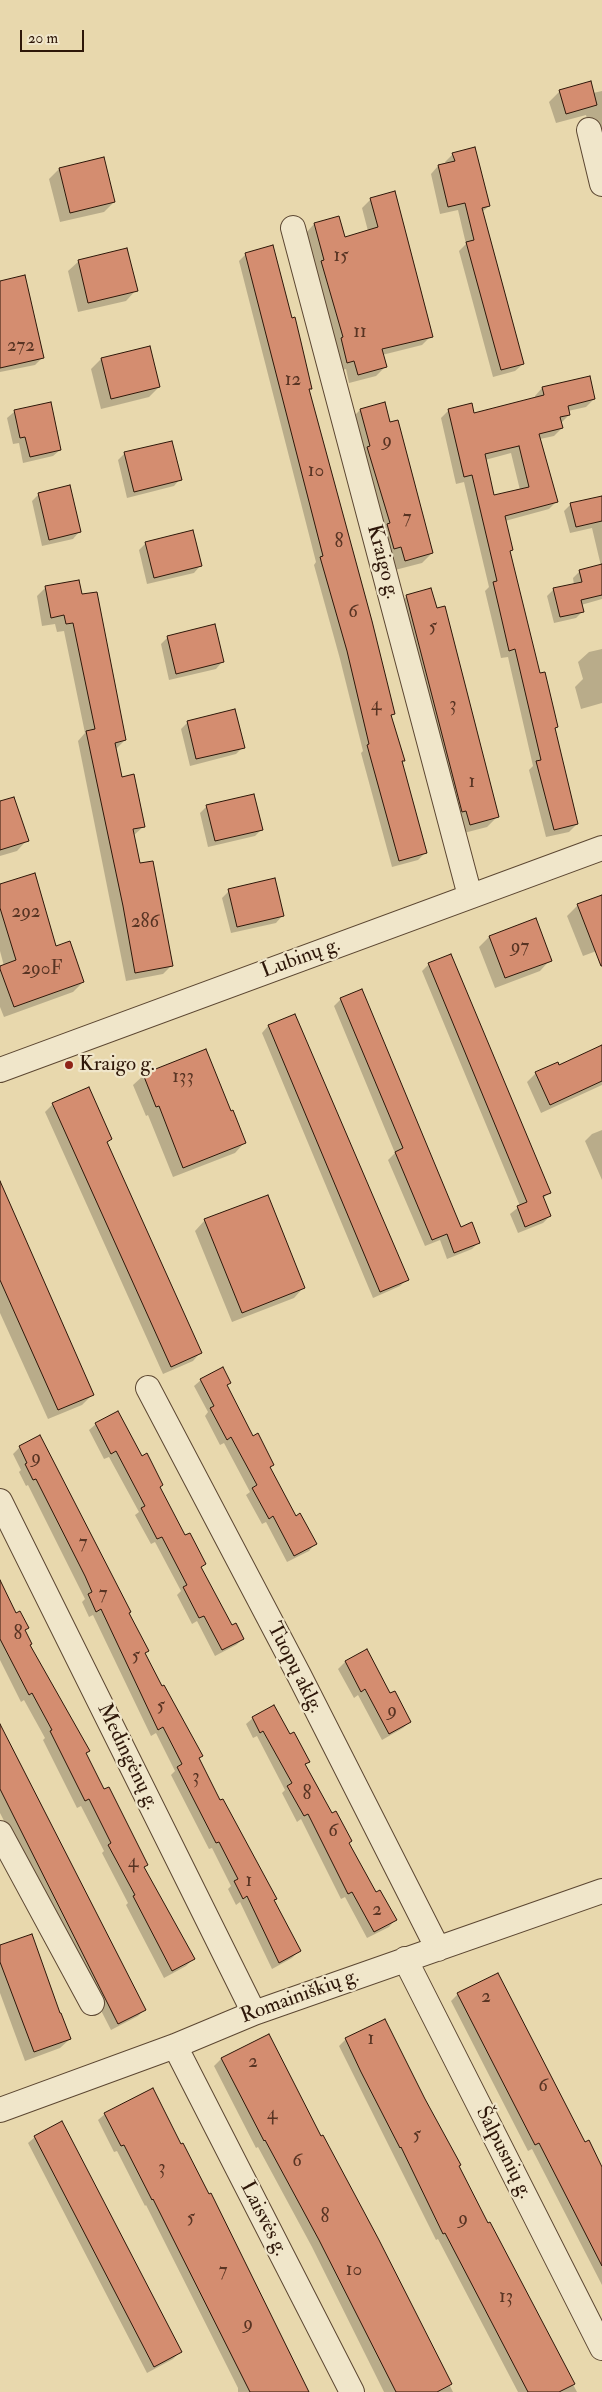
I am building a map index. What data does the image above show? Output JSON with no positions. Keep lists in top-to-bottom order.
{
  "streets": {
    "street": [
      "Kraigo g.",
      "Lubinų g.",
      "Tuopų aklg.",
      "Medingėnų g.",
      "Romainiškių g.",
      "Šalpusnių g.",
      "Laisvės g."
    ]
  },
  "crossings": [
    ["Kraigo g.", "Lubinų g."],
    ["Tuopų aklg.", "Romainiškių g."],
    ["Medingėnų g.", "Romainiškių g."],
    ["Romainiškių g.", "Šalpusnių g."],
    ["Romainiškių g.", "Laisvės g."]
  ],
  "places": ["Kraigo g."],
  "house_numbers": [
    "15",
    "11",
    "272",
    "12",
    "9",
    "10",
    "7",
    "8",
    "6",
    "5",
    "4",
    "3",
    "1",
    "292",
    "286",
    "97",
    "290F",
    "133",
    "9",
    "7",
    "7",
    "8",
    "5",
    "5",
    "9",
    "3",
    "8",
    "6",
    "4",
    "1",
    "2",
    "2",
    "1",
    "2",
    "6",
    "4",
    "5",
    "6",
    "3",
    "8",
    "5",
    "9",
    "10",
    "7",
    "13",
    "9"
  ],
  "scale_bar": "20 m"
}
